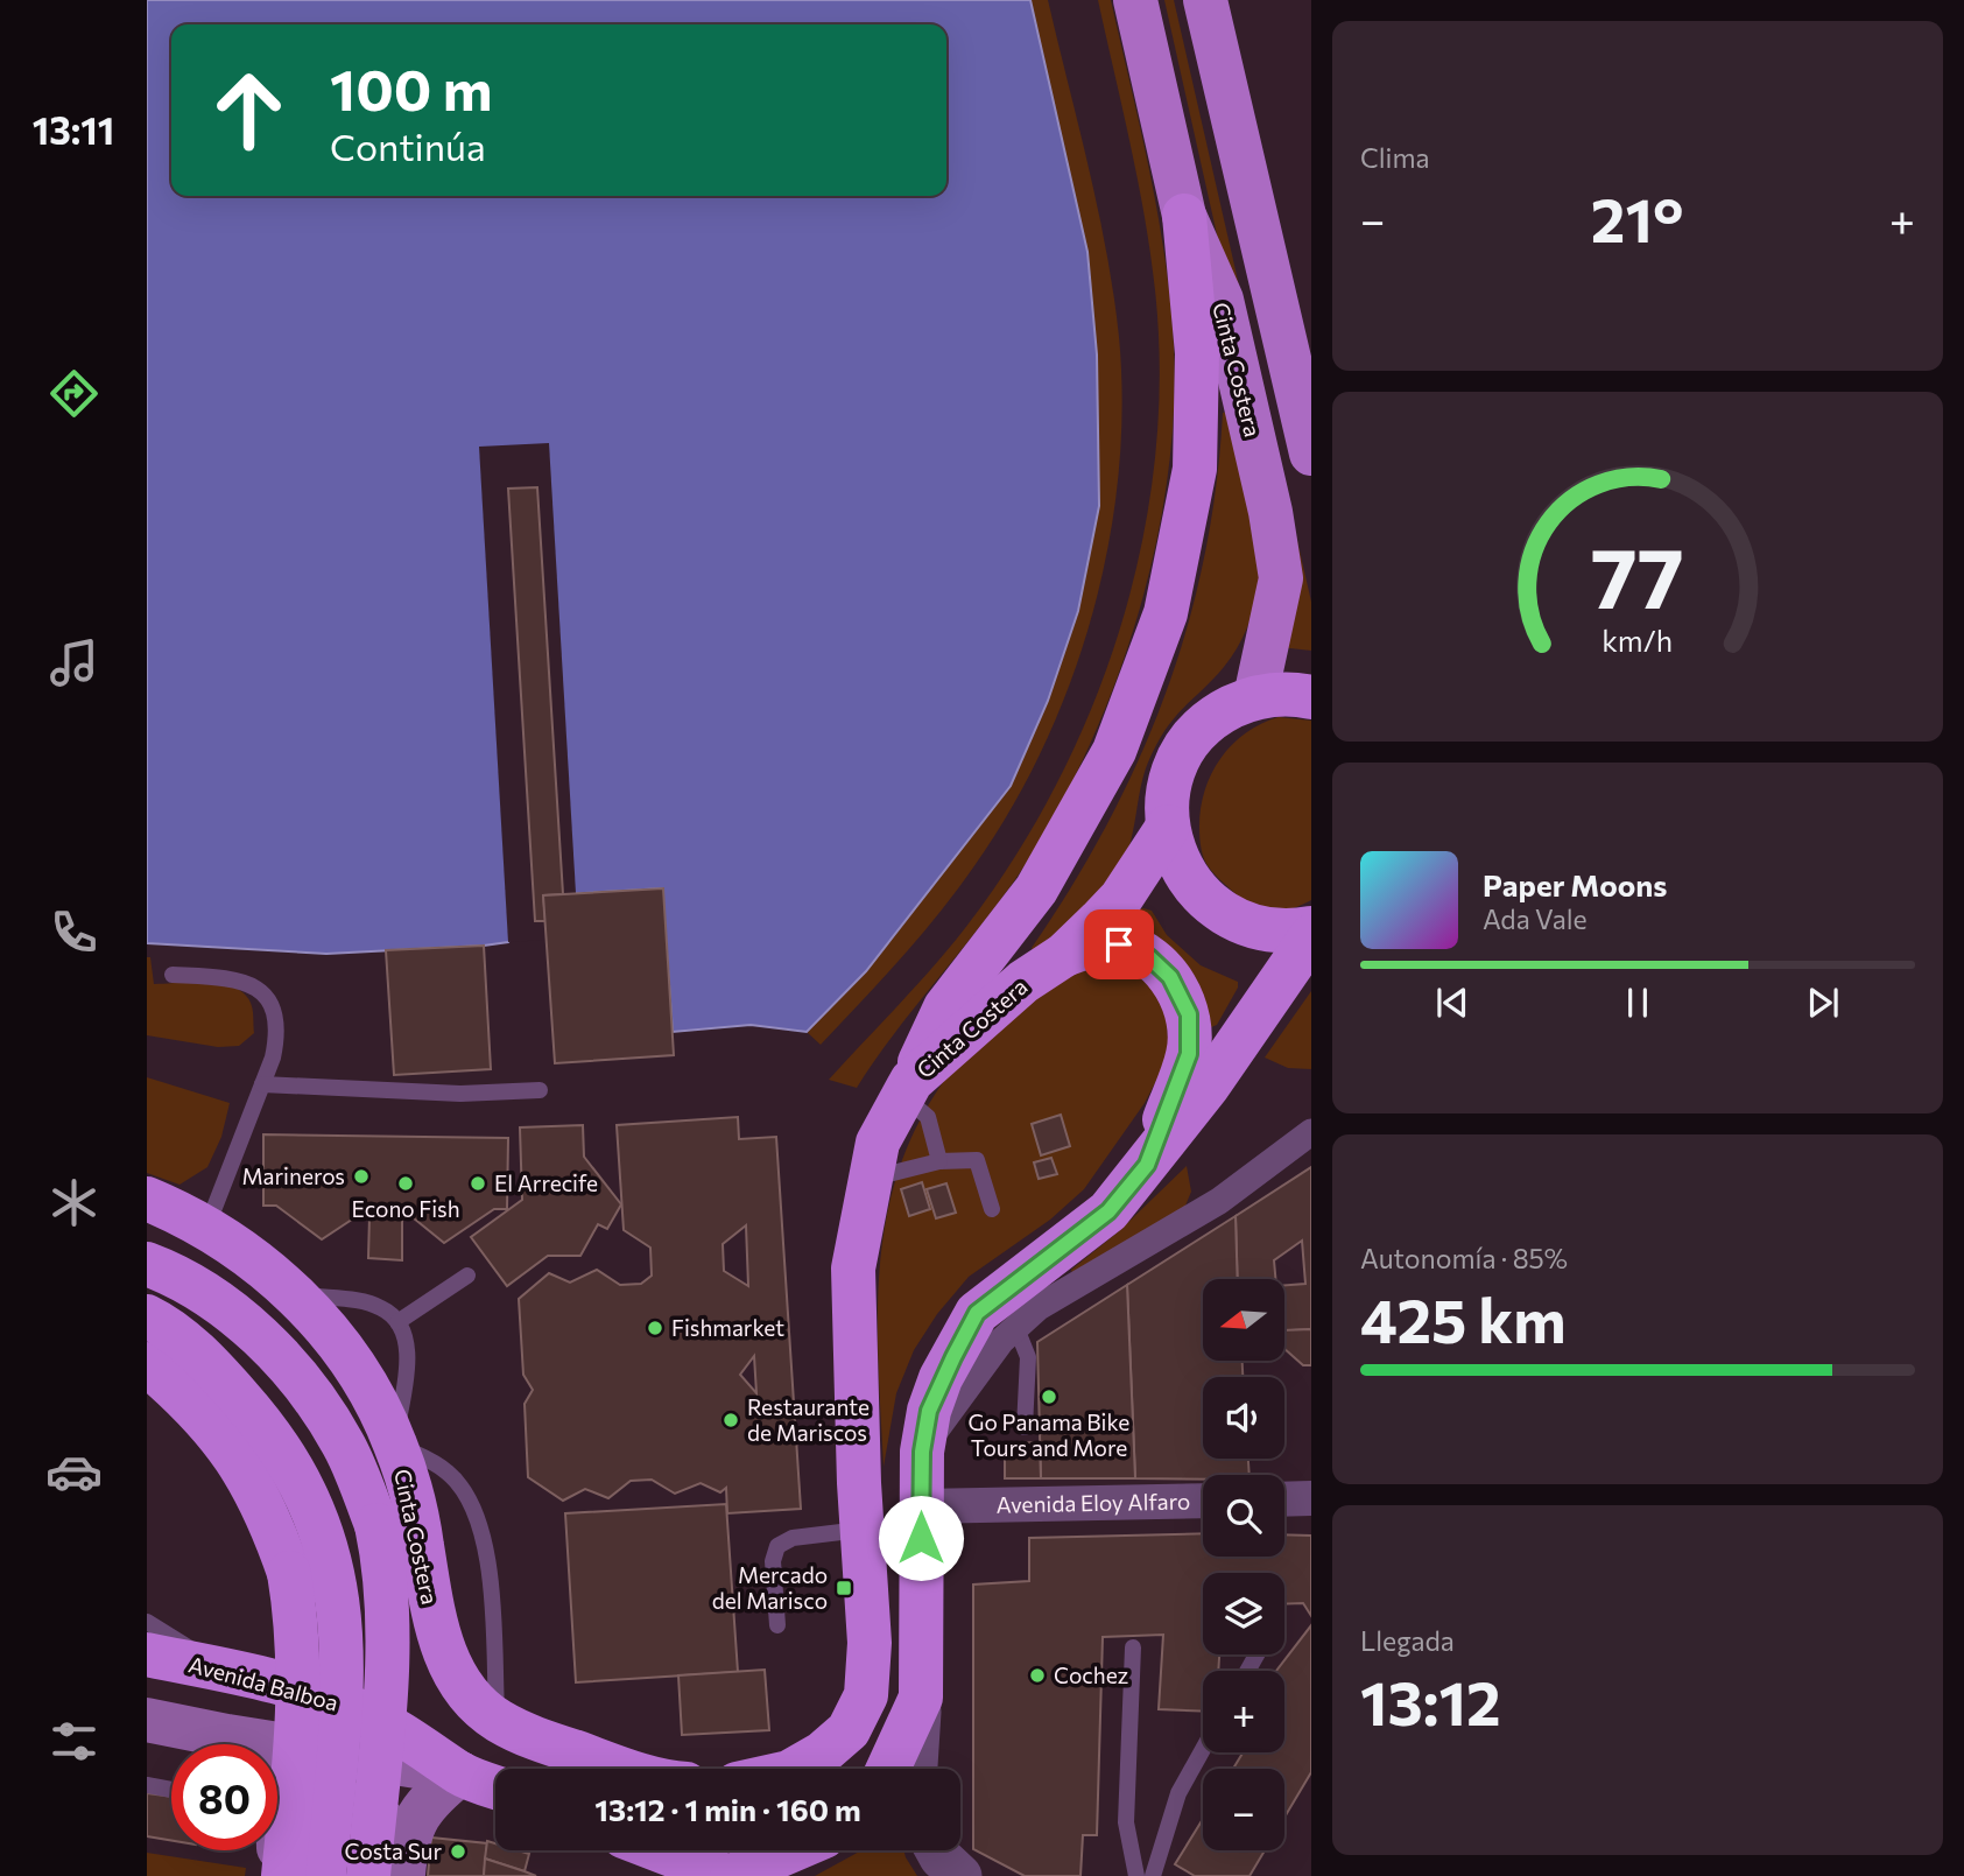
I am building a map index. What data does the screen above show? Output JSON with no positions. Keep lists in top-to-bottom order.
{
  "streets": {
    "highway": ["Cinta Costera", "Avenida Balboa"],
    "street": ["Avenida Eloy Alfaro"]
  },
  "places": {
    "other": [
      "Marineros",
      "Econo Fish",
      "El Arrecife",
      "Fishmarket",
      "Go Panama Bike Tours and More",
      "Restaurante de Mariscos",
      "Cochez",
      "Costa Sur"
    ],
    "transit": ["Mercado del Marisco"]
  },
  "north": "left",
  "page": {
    "tabs": "13:11",
    "tile": [
      "Clima",
      ["Autonomía · 85%", "425 km"],
      ["Llegada", "13:12"]
    ],
    "turn": ["100 m", "Continúa"],
    "heat": ["−", "21°", "+"],
    "song": ["Paper Moons", "Ada Vale"],
    "map_buttons": ["+", "−"],
    "limit": "80",
    "trip": "13:12 · 1 min · 160 m",
    "gauge": ["77", "km/h"]
  }
}
